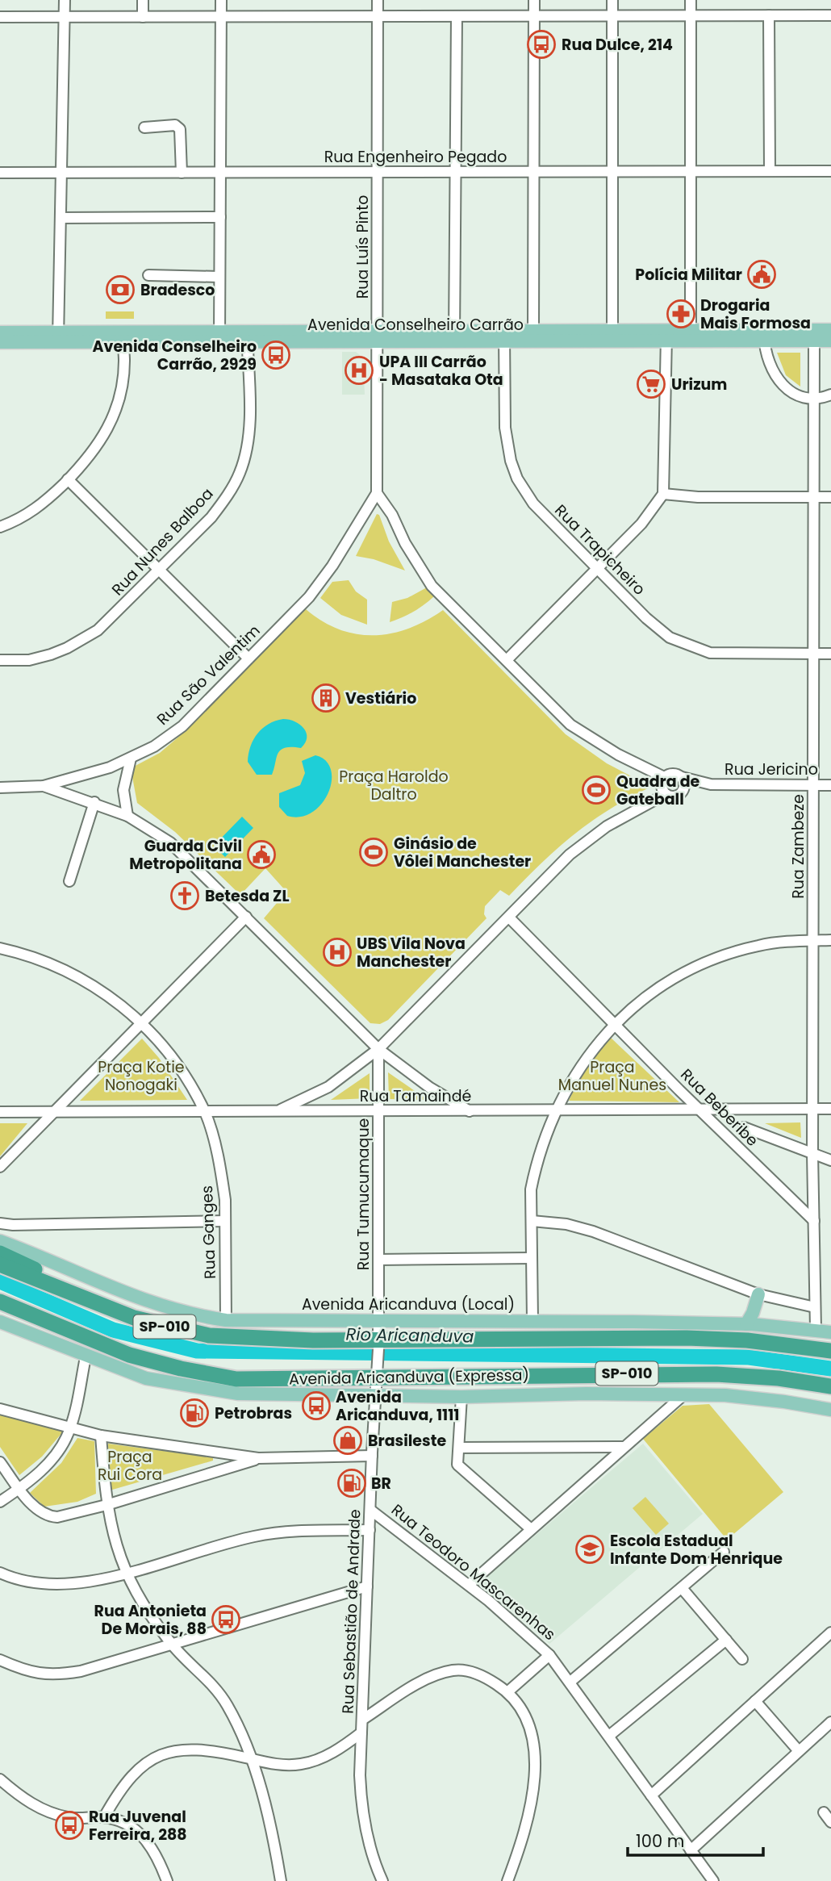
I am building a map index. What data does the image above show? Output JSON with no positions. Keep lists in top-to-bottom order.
{
  "streets": {
    "highway": ["SP-010", "Avenida Aricanduva (Expressa)"],
    "main road": ["Avenida Conselheiro Carrão", "Avenida Aricanduva (Local)"],
    "street": [
      "Rua Engenheiro Pegado",
      "Rua Luís Pinto",
      "Rua Nunes Balboa",
      "Rua Trapicheiro",
      "Rua São Valentim",
      "Rua Jericino",
      "Rua Zambeze",
      "Rua Tamaindé",
      "Rua Beberibe",
      "Rua Tumucumaque",
      "Rua Ganges",
      "Rua Teodoro Mascarenhas",
      "Rua Sebastião de Andrade"
    ]
  },
  "crossings": [
    ["Rua Engenheiro Pegado", "Rua Luís Pinto"],
    ["Rua Luís Pinto", "Avenida Conselheiro Carrão"],
    ["Rua Luís Pinto", "Rua São Valentim"],
    ["Avenida Conselheiro Carrão", "Rua Nunes Balboa"],
    ["Avenida Conselheiro Carrão", "Rua Trapicheiro"],
    ["Avenida Conselheiro Carrão", "Rua Zambeze"],
    ["Rua Trapicheiro", "Rua Zambeze"],
    ["Rua Jericino", "Rua Zambeze"],
    ["Rua Zambeze", "Rua Tamaindé"],
    ["Rua Zambeze", "Rua Beberibe"],
    ["Rua Zambeze", "Avenida Aricanduva (Local)"],
    ["Rua Tamaindé", "Rua Beberibe"],
    ["Rua Tamaindé", "Rua Tumucumaque"],
    ["Rua Tamaindé", "Rua Ganges"],
    ["Rua Tumucumaque", "Avenida Aricanduva (Local)"],
    ["Rua Tumucumaque", "SP-010"],
    ["Rua Tumucumaque", "Rua Sebastião de Andrade"],
    ["Rua Ganges", "Avenida Aricanduva (Local)"],
    ["SP-010", "Rua Sebastião de Andrade"],
    ["Avenida Aricanduva (Expressa)", "Rua Sebastião de Andrade"],
    ["Rua Teodoro Mascarenhas", "Rua Sebastião de Andrade"]
  ],
  "water": ["Rio Aricanduva"],
  "parks": [
    "Praça Haroldo Daltro",
    "Praça Kotie Nonogaki",
    "Praça Manuel Nunes",
    "Praça Rui Cora"
  ],
  "places": {
    "bus stop": [
      "Rua Dulce, 214",
      "Avenida Conselheiro Carrão, 2929",
      "Avenida Aricanduva, 1111",
      "Rua Antonieta De Morais, 88",
      "Rua Juvenal Ferreira, 288"
    ],
    "public building": ["Polícia Militar", "Guarda Civil Metropolitana"],
    "bank": ["Bradesco"],
    "pharmacy": ["Drogaria Mais Formosa"],
    "hospital": ["UPA III Carrão - Masataka Ota", "UBS Vila Nova Manchester"],
    "supermarket": ["Urizum"],
    "building": ["Vestiário"],
    "sports": ["Quadra de Gateball", "Ginásio de Vôlei Manchester"],
    "church": ["Betesda ZL"],
    "fuel station": ["Petrobras", "BR"],
    "shop": ["Brasileste"],
    "school or university": ["Escola Estadual Infante Dom Henrique"]
  },
  "scale_bar": "100 m"
}
